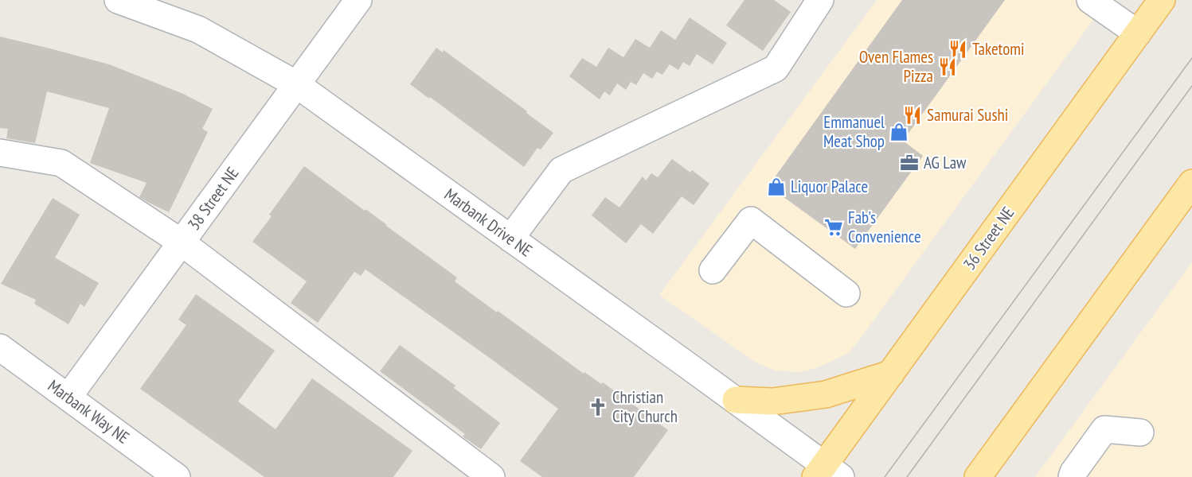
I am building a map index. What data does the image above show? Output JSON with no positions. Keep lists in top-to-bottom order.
{
  "streets": {
    "main road": ["36 Street NE"],
    "street": ["38 Street NE", "Marbank Drive NE", "Marbank Way NE"]
  },
  "crossings": [
    ["38 Street NE", "Marbank Drive NE"],
    ["38 Street NE", "Marbank Way NE"],
    ["Marbank Drive NE", "36 Street NE"]
  ],
  "places": {
    "restaurant": ["Taketomi", "Oven Flames Pizza", "Samurai Sushi"],
    "shop": ["Emmanuel Meat Shop", "Liquor Palace"],
    "office": ["AG Law"],
    "supermarket": ["Fab's Convenience"],
    "church": ["Christian City Church"]
  }
}
